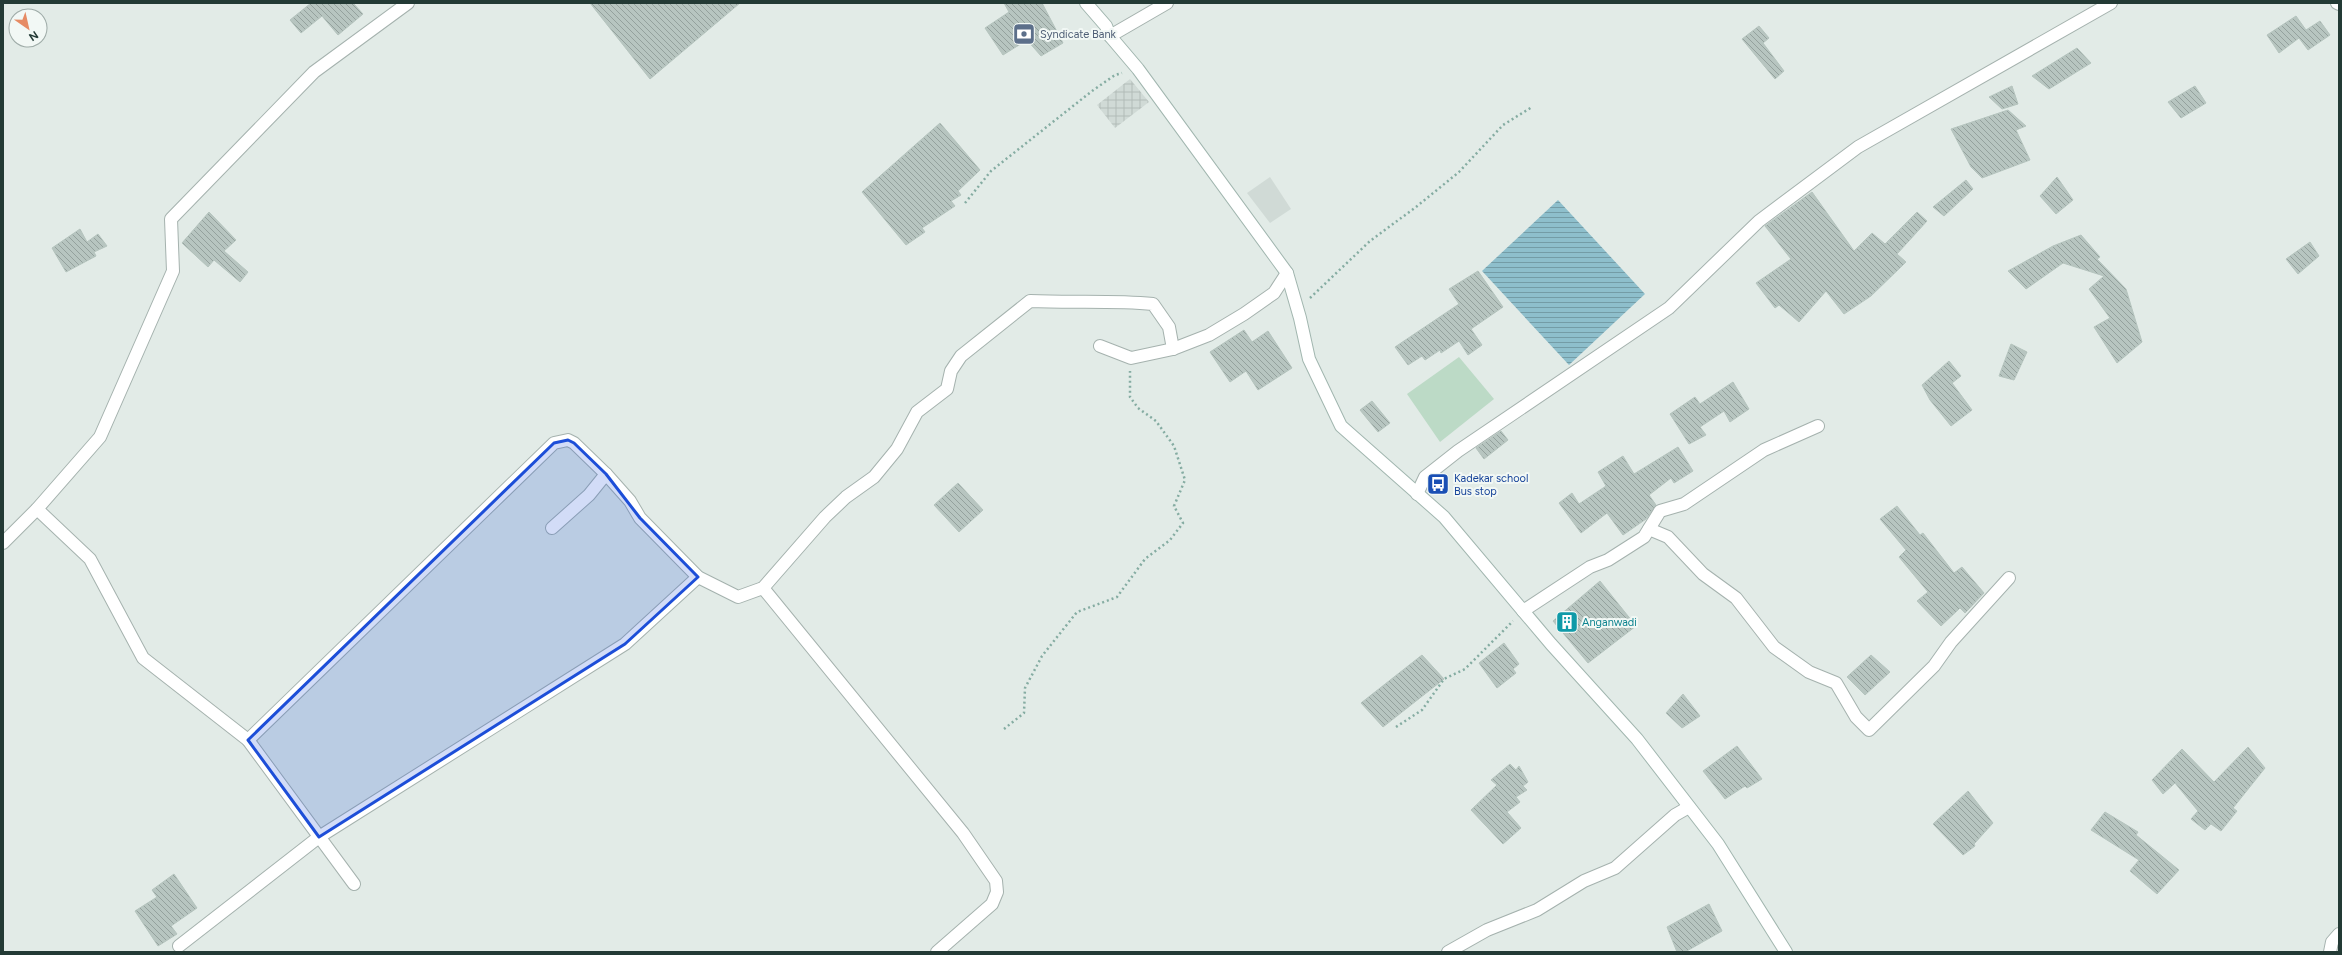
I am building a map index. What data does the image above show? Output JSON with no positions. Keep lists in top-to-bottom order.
{
  "places": {
    "bank": ["Syndicate Bank"],
    "bus stop": ["Kadekar school Bus stop"],
    "building": ["Anganwadi"]
  },
  "north": "bottom right"
}
